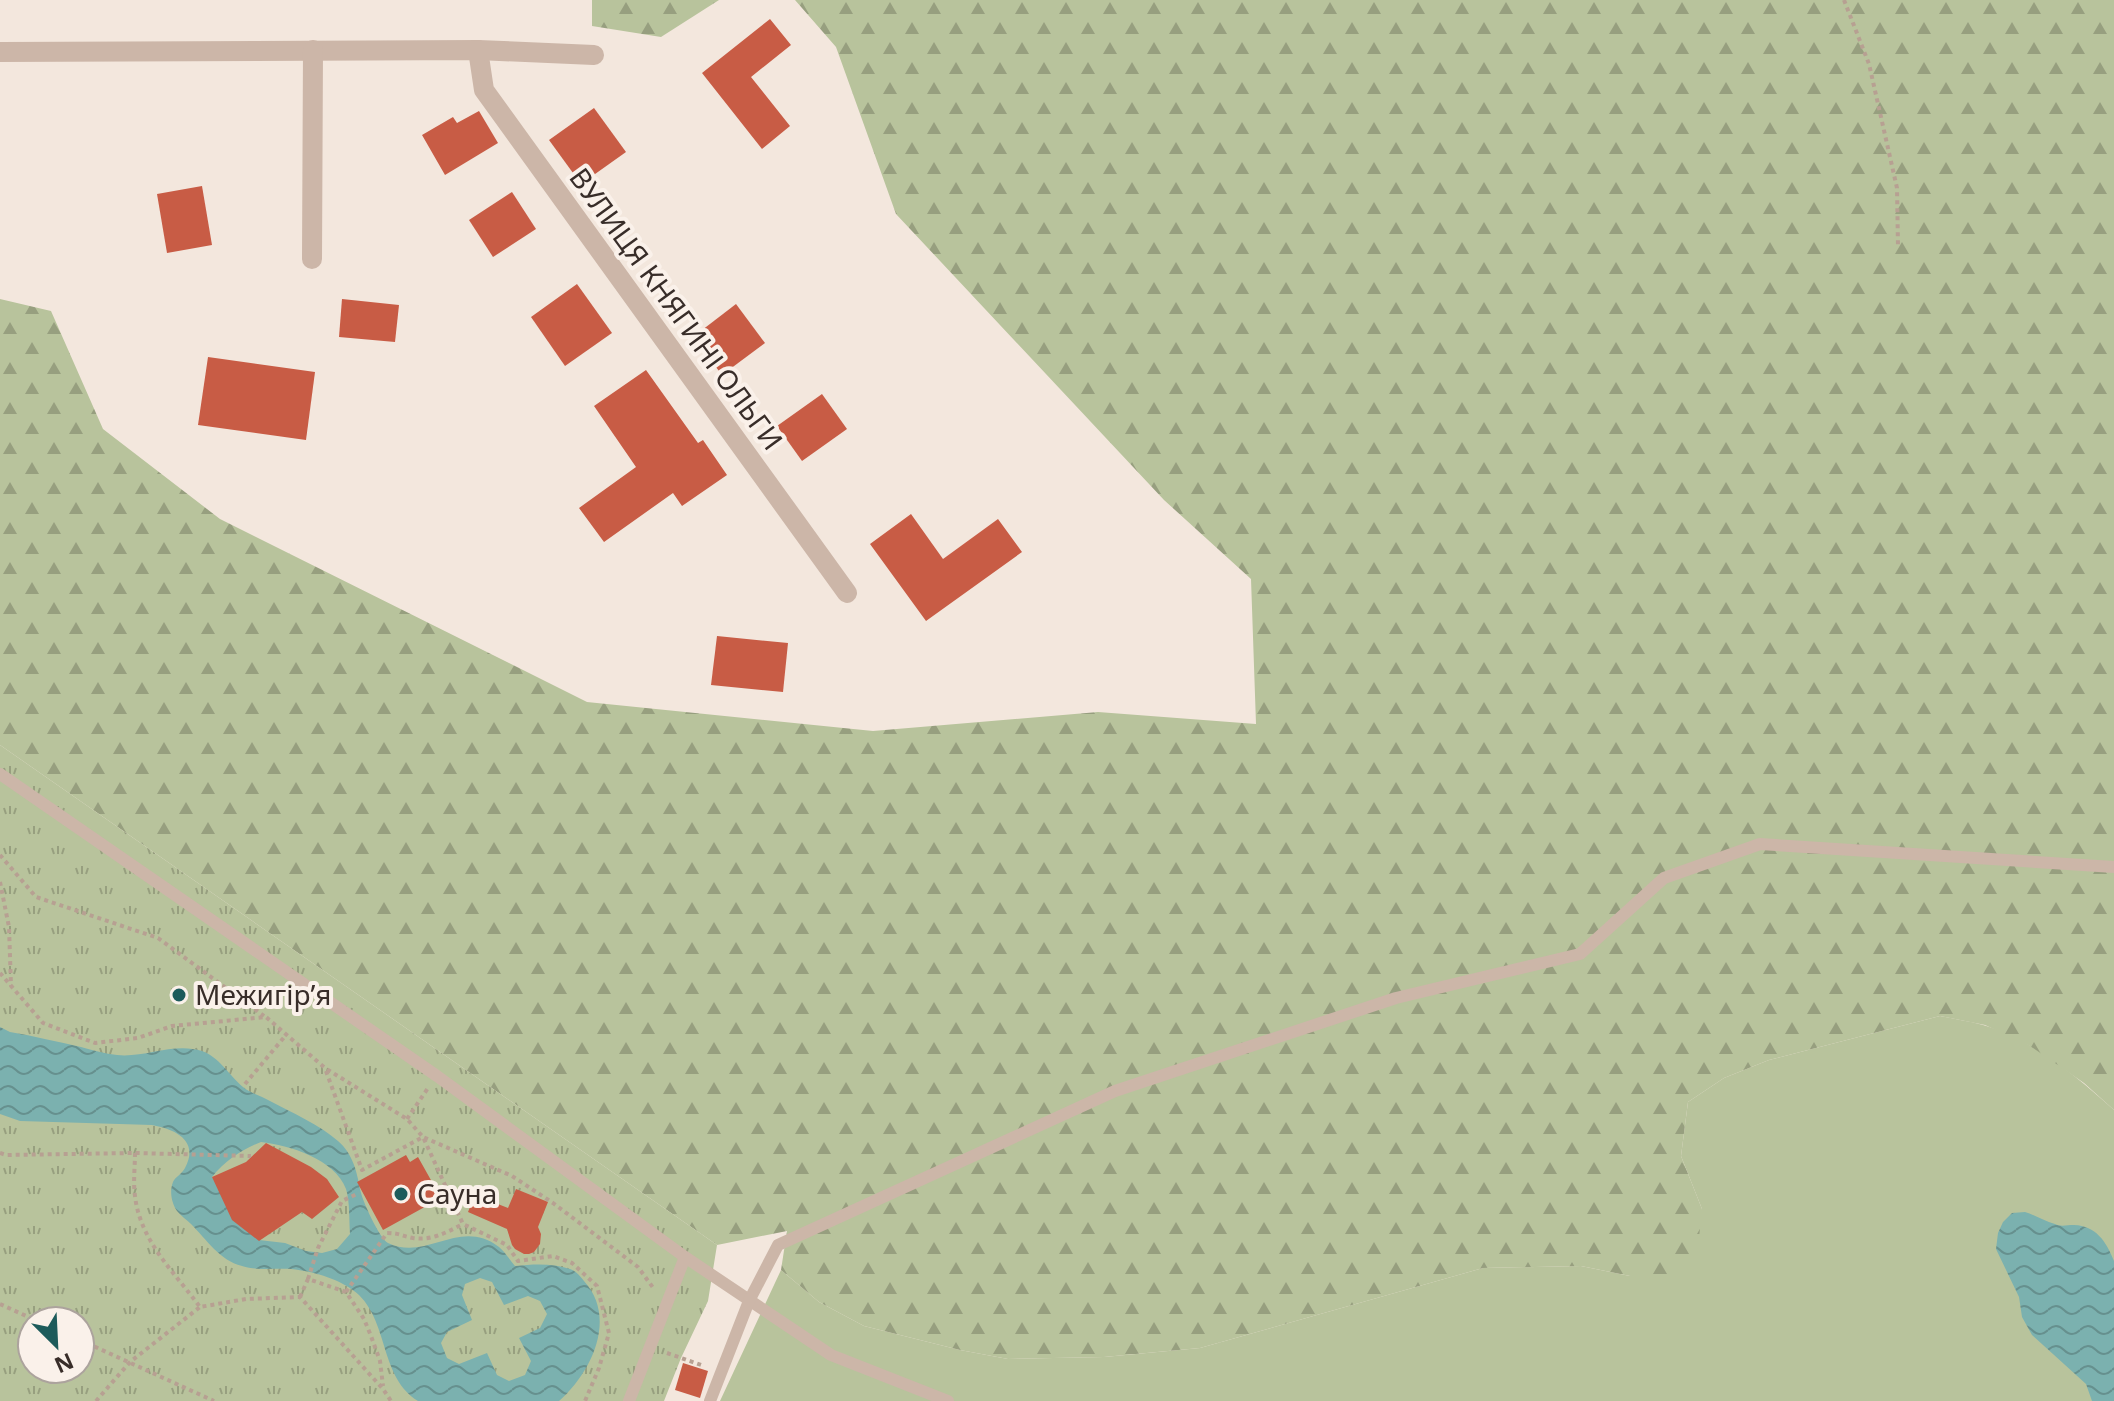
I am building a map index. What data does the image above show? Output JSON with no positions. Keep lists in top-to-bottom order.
{
  "streets": {
    "street": ["ВУЛИЦЯ КНЯГИНІ ОЛЬГИ"]
  },
  "places": ["Межигір’я", "Сауна"],
  "north": "bottom right"
}
